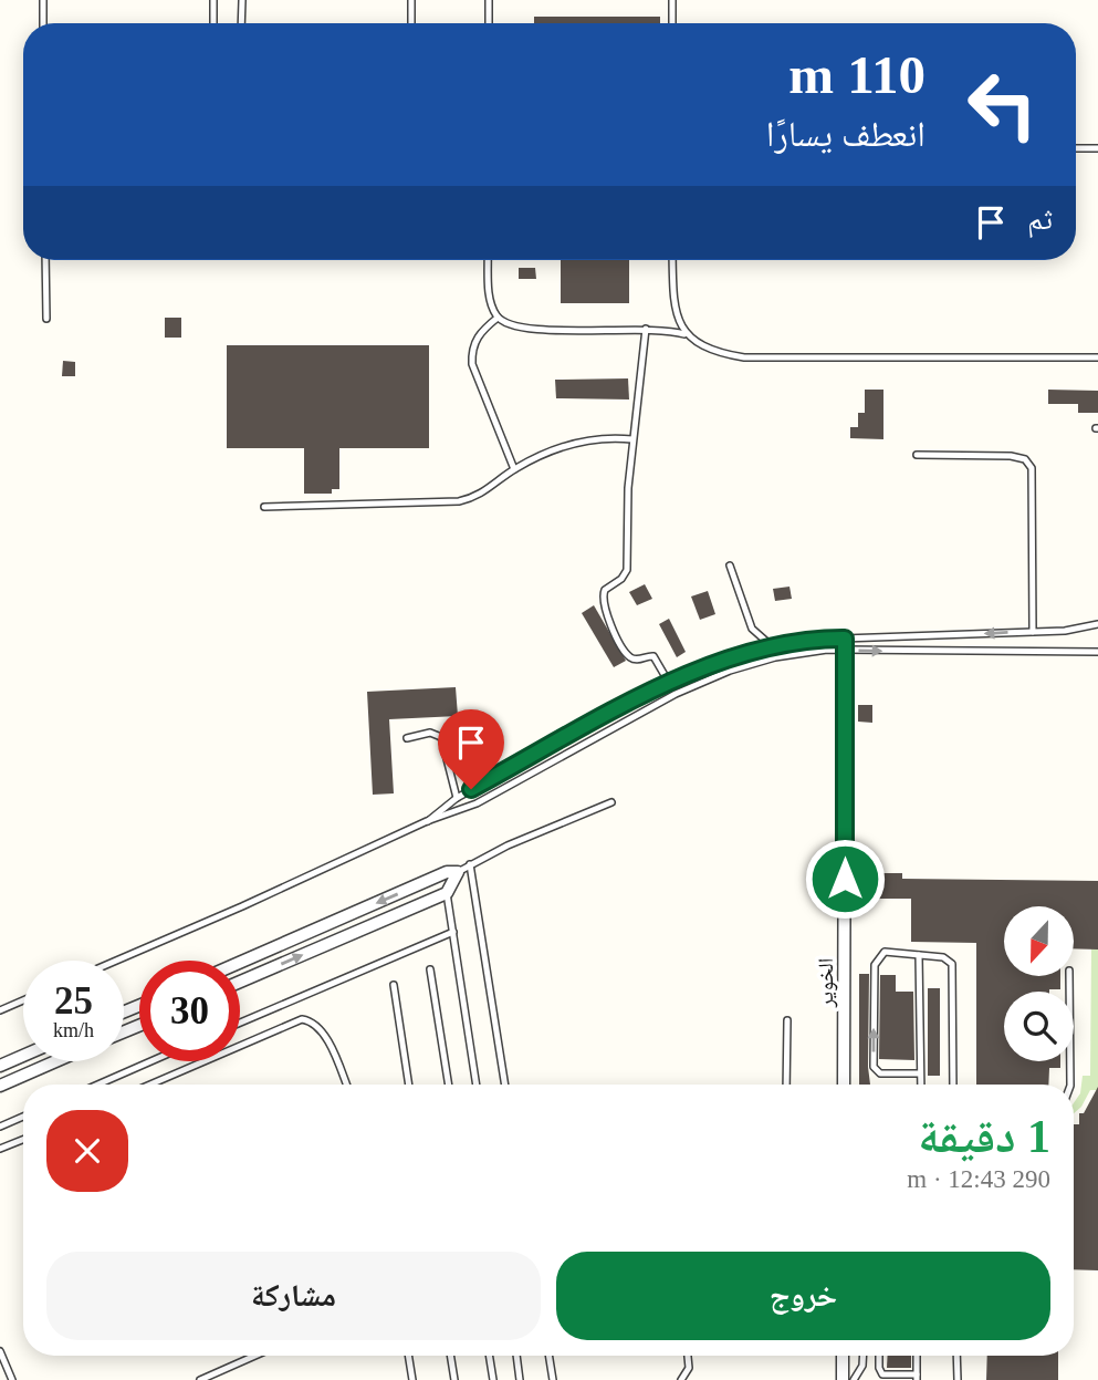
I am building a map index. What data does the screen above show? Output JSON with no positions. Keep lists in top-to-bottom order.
{
  "streets": {
    "street": ["الخوير"]
  },
  "north": "bottom",
  "page": {
    "turn": ["110 m", "انعطف يسارًا"],
    "then": "ثم",
    "speed": "25 km/h",
    "limit": "30",
    "heading": ["1 دقيقة", "290 m · 12:43"],
    "buttons": ["خروج", "مشاركة"]
  }
}
